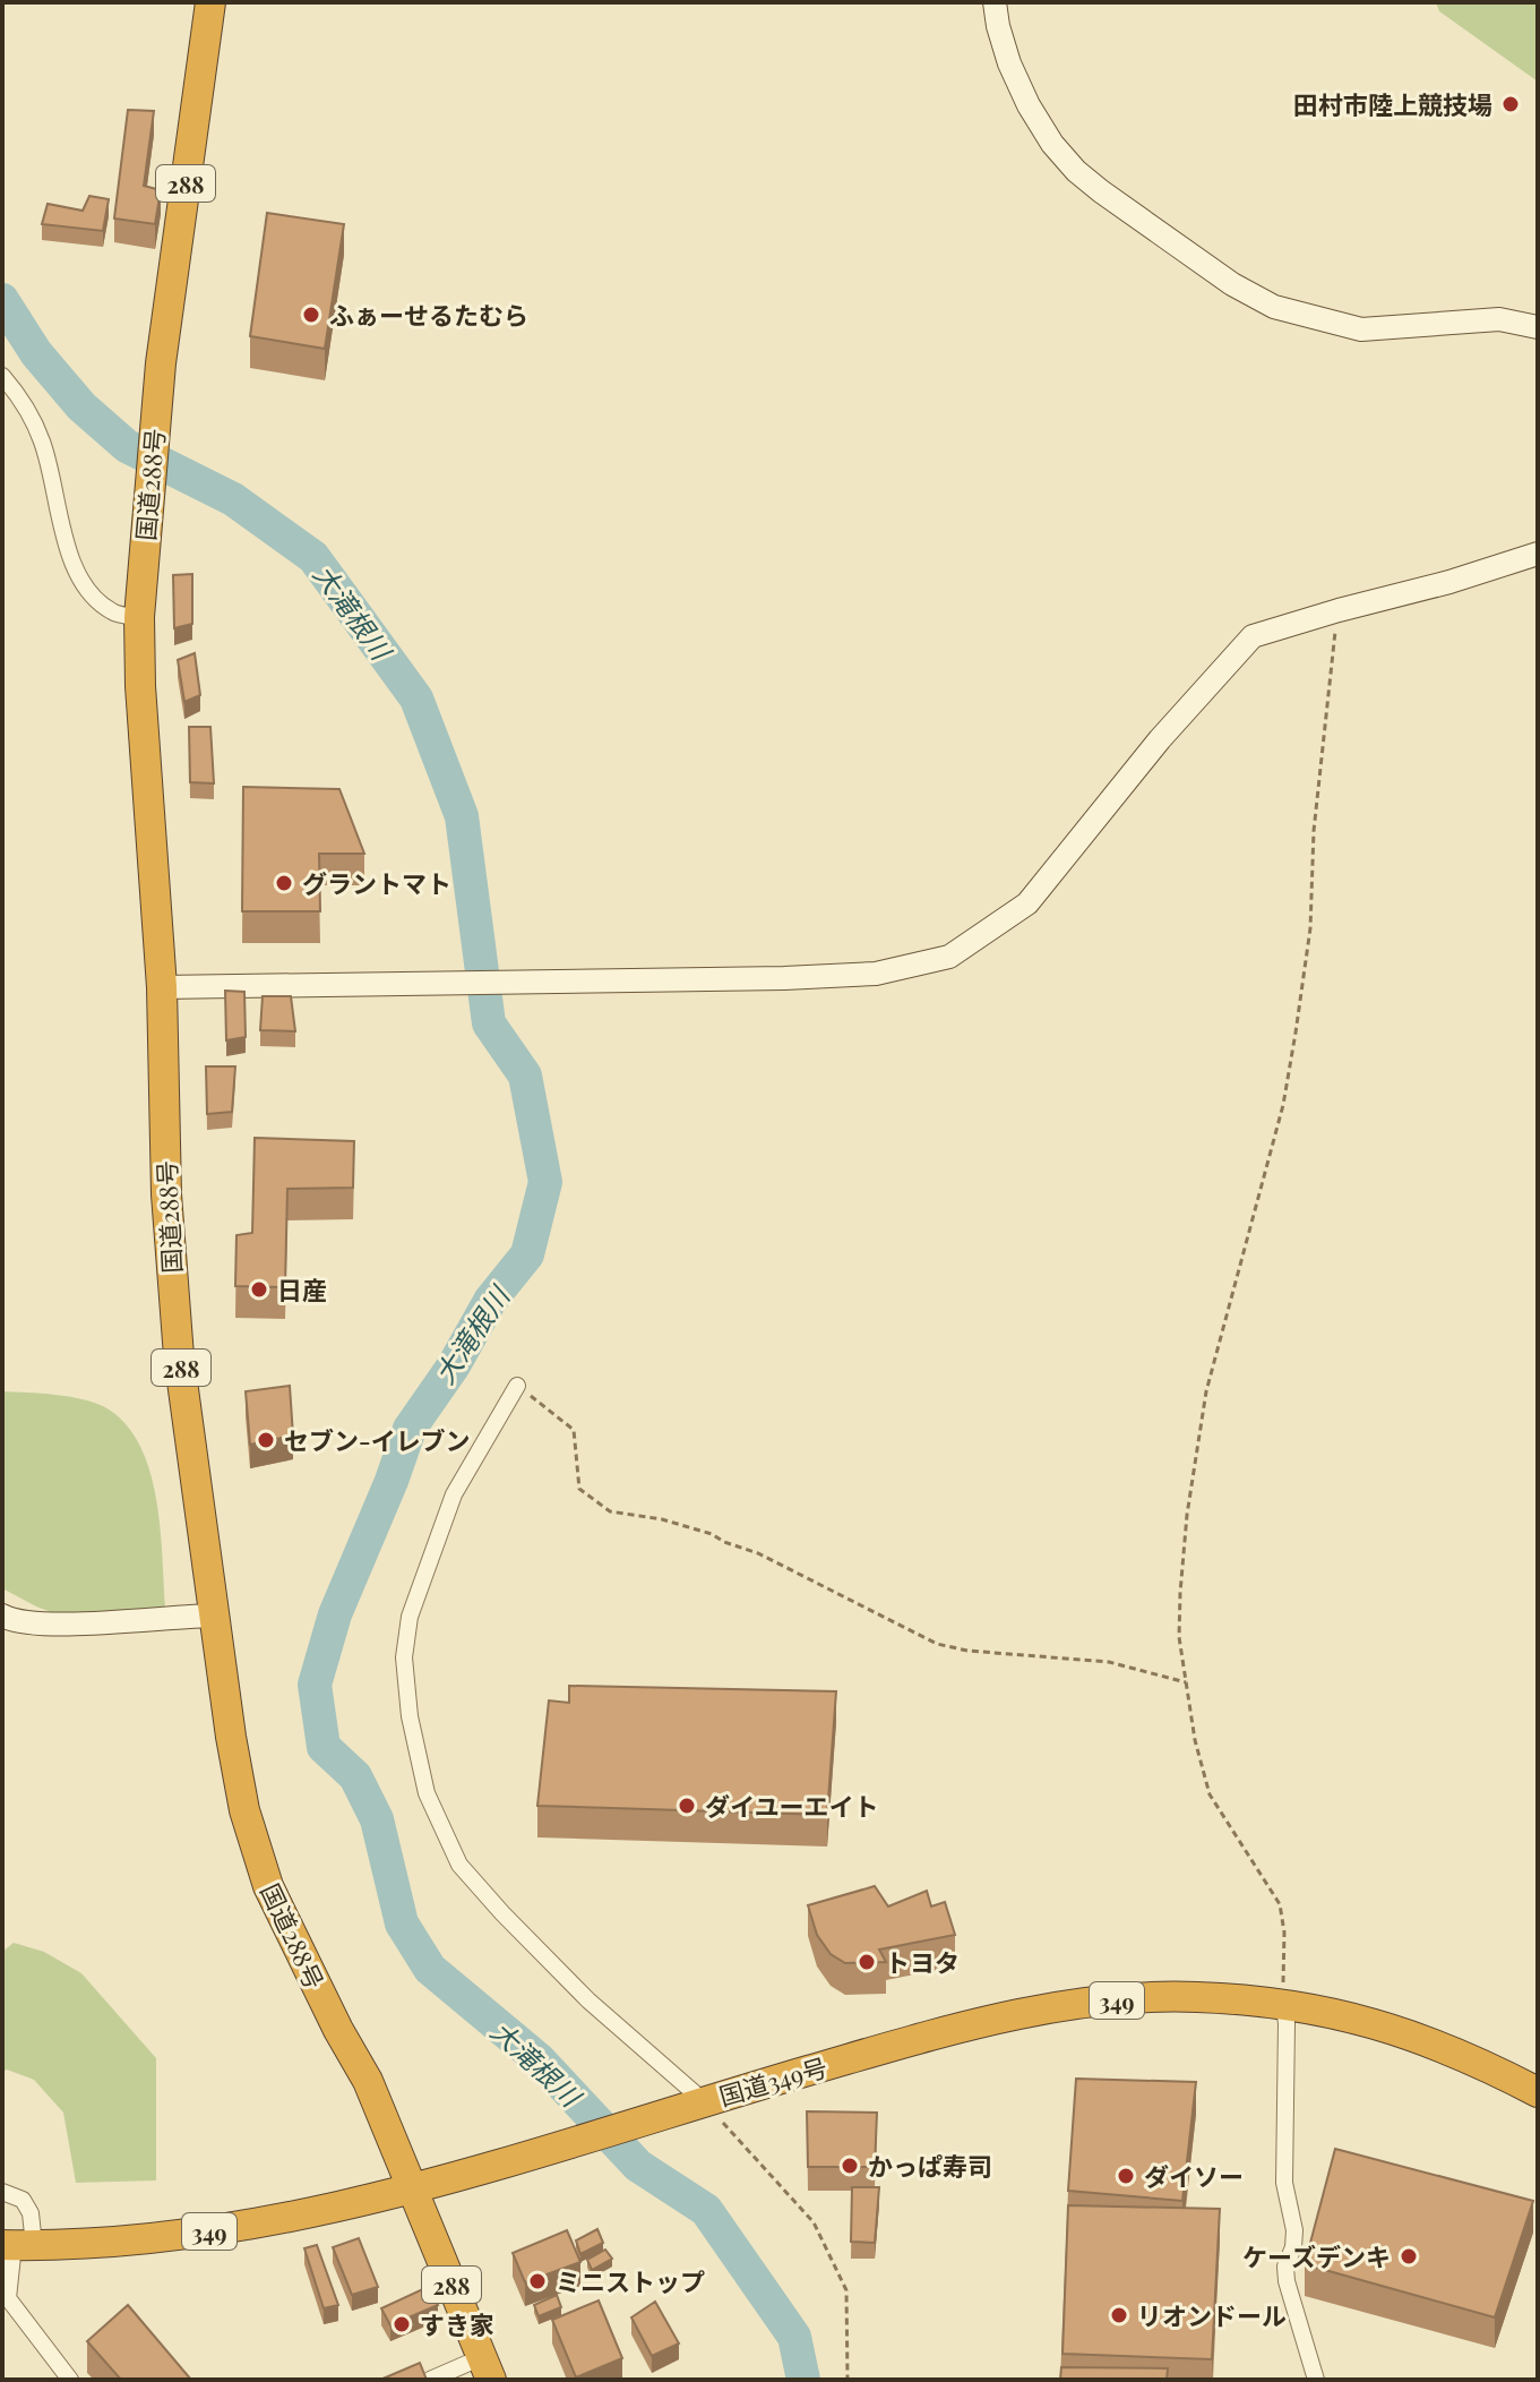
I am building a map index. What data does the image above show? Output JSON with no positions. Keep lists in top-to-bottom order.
{
  "streets": {
    "highway": [
      "288",
      "国道288号",
      "349",
      "国道349号"
    ]
  },
  "crossings": [
    ["国道288号", "国道349号"]
  ],
  "water": ["大滝根川"],
  "places": [
    "田村市陸上競技場",
    "ふぁーせるたむら",
    "グラントマト",
    "日産",
    "セブン-イレブン",
    "ダイユーエイト",
    "トヨタ",
    "かっぱ寿司",
    "ダイソー",
    "ケーズデンキ",
    "ミニストップ",
    "リオンドール",
    "すき家"
  ]
}
